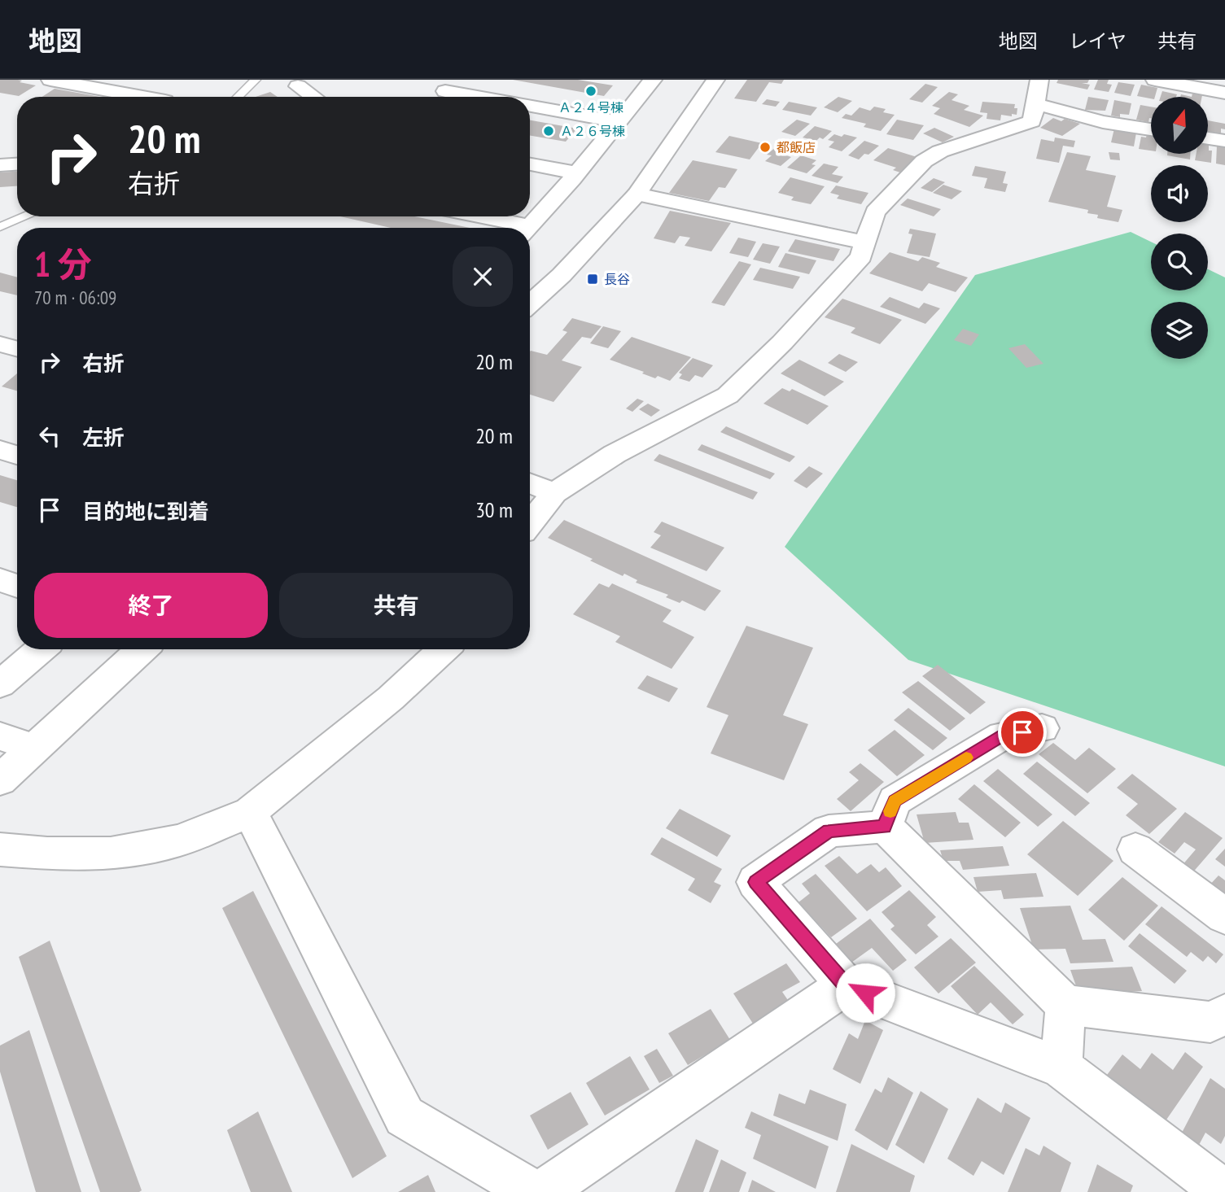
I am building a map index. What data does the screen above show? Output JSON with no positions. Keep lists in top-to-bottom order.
{
  "places": {
    "other": ["Ａ２４号棟", "Ａ２６号棟", "都飯店"],
    "transit": ["長谷"]
  },
  "north": "top",
  "page": {
    "header": "地図",
    "nav": ["地図", "レイヤ", "共有"],
    "turn": ["20 m", "右折"],
    "heading": ["1 分", "70 m · 06:09"],
    "list": [
      {
        "name": "右折",
        "value": "20 m"
      },
      {
        "name": "左折",
        "value": "20 m"
      },
      {
        "name": "目的地に到着",
        "value": "30 m"
      }
    ],
    "buttons": ["終了", "共有"]
  }
}
